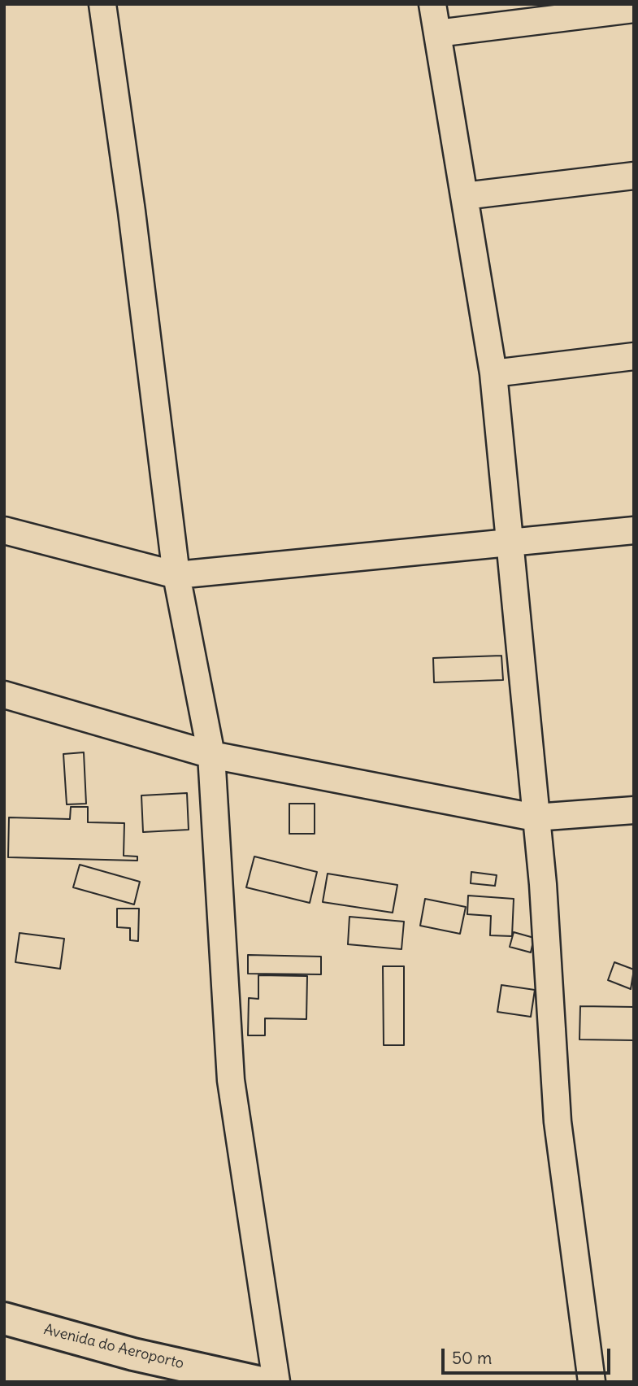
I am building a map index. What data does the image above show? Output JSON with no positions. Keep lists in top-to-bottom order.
{
  "streets": {
    "main road": ["Avenida do Aeroporto"]
  },
  "scale_bar": "50 m"
}
